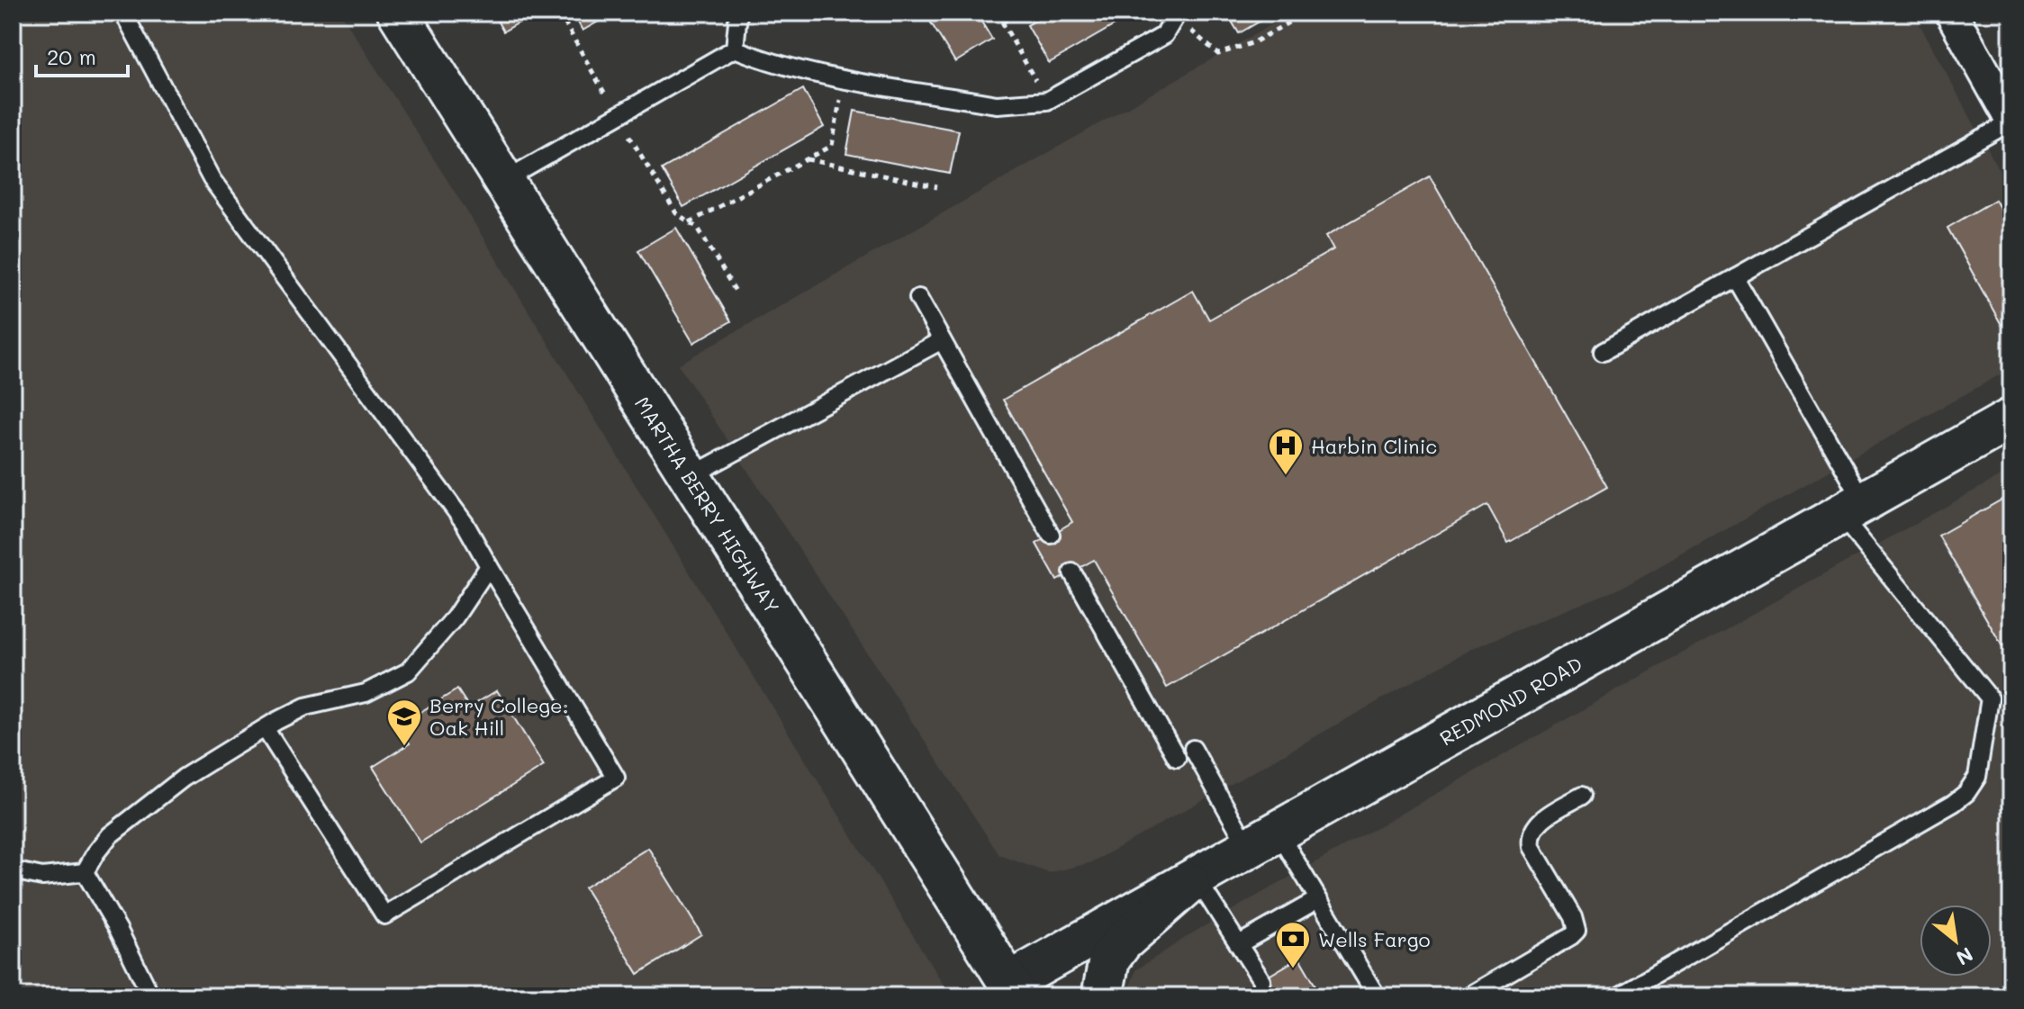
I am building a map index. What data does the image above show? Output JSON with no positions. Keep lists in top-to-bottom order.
{
  "streets": {
    "main road": ["MARTHA BERRY HIGHWAY", "REDMOND ROAD"]
  },
  "crossings": [
    ["MARTHA BERRY HIGHWAY", "REDMOND ROAD"]
  ],
  "places": {
    "hospital": ["Harbin Clinic"],
    "school or university": ["Berry College: Oak Hill"],
    "bank": ["Wells Fargo"]
  },
  "scale_bar": "20 m",
  "north": "bottom right"
}
